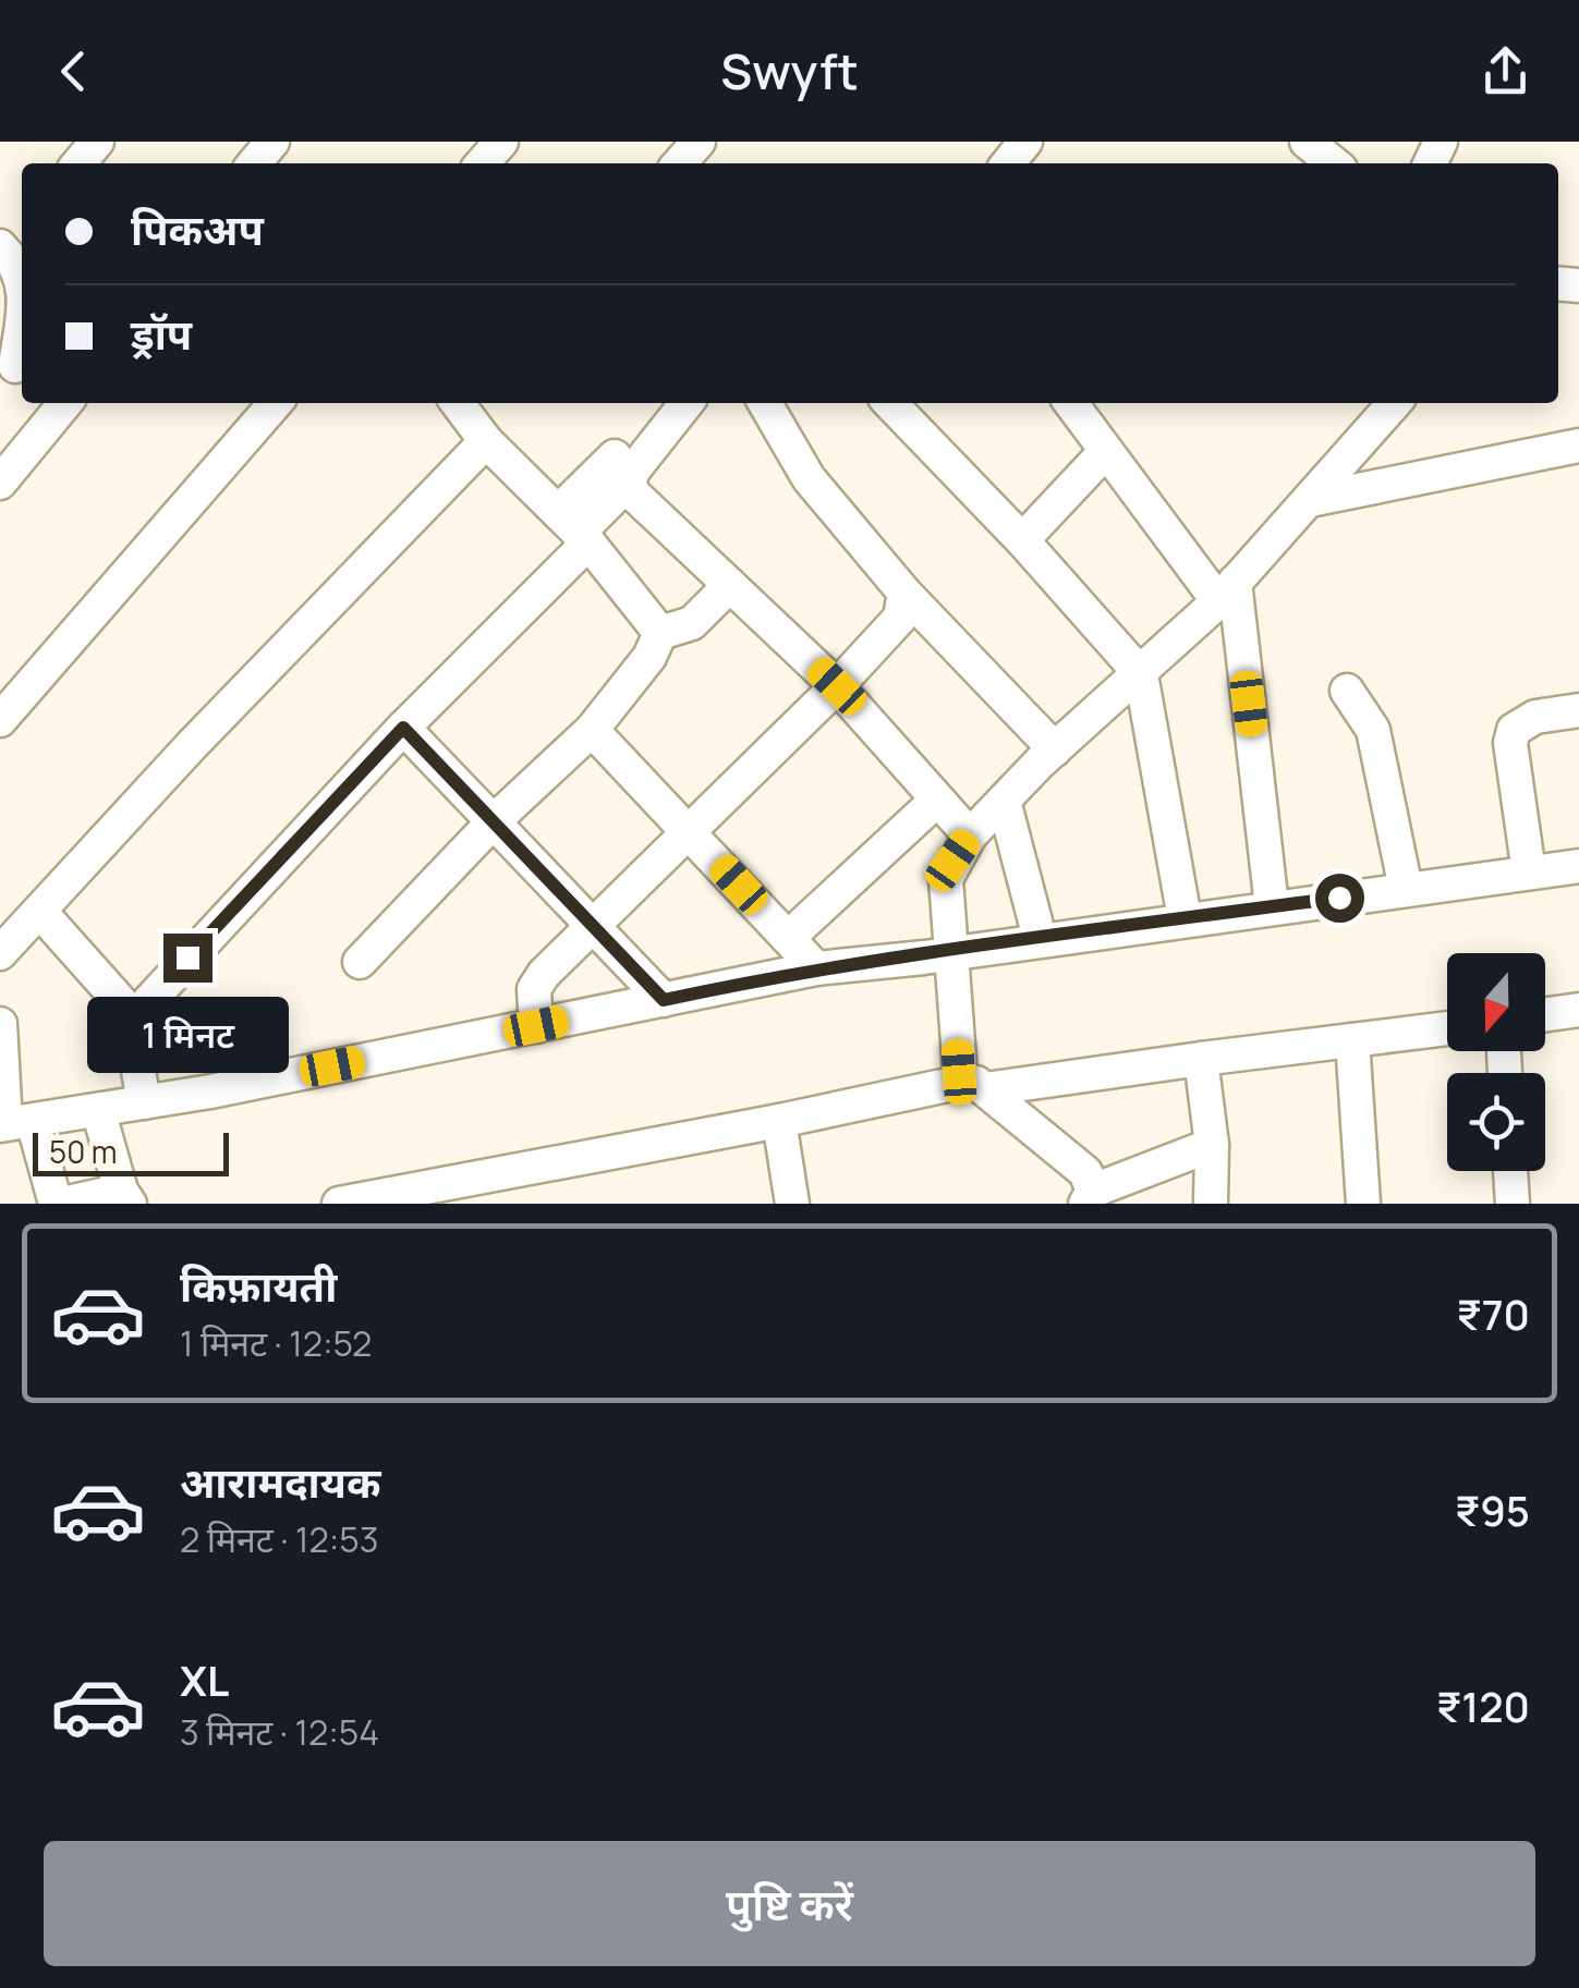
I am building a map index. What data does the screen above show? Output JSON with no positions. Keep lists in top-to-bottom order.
{
  "scale_bar": "50 m",
  "north": "bottom",
  "page": {
    "header": "Swyft",
    "banner": ["पिकअप", "ड्रॉप"],
    "bubble": "1 मिनट",
    "scale": "50 m",
    "list": [
      {
        "name": "किफ़ायती",
        "note": "1 मिनट · 12:52",
        "value": "₹70"
      },
      {
        "name": "आरामदायक",
        "note": "2 मिनट · 12:53",
        "value": "₹95"
      },
      {
        "name": "XL",
        "note": "3 मिनट · 12:54",
        "value": "₹120"
      }
    ],
    "buttons": "पुष्टि करें"
  }
}
